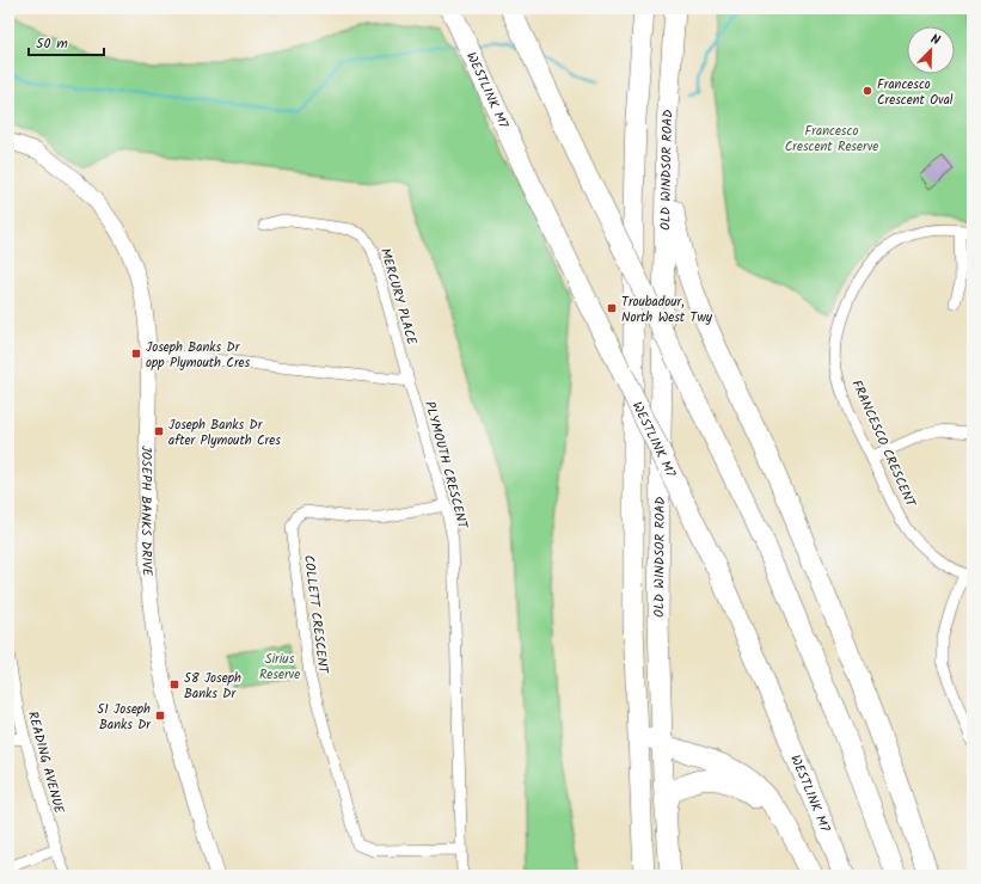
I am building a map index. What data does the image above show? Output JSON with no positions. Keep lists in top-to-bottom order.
{
  "streets": {
    "highway": ["WESTLINK M7", "OLD WINDSOR ROAD"],
    "street": [
      "MERCURY PLACE",
      "FRANCESCO CRESCENT",
      "PLYMOUTH CRESCENT",
      "JOSEPH BANKS DRIVE",
      "COLLETT CRESCENT",
      "READING AVENUE"
    ]
  },
  "crossings": [
    ["MERCURY PLACE", "PLYMOUTH CRESCENT"],
    ["PLYMOUTH CRESCENT", "COLLETT CRESCENT"]
  ],
  "parks": ["Francesco Crescent Reserve", "Sirius Reserve"],
  "places": {
    "other": ["Francesco Crescent Oval"],
    "transit": [
      "Troubadour, North West Twy",
      "Joseph Banks Dr opp Plymouth Cres",
      "Joseph Banks Dr after Plymouth Cres",
      "58 Joseph Banks Dr",
      "51 Joseph Banks Dr"
    ]
  },
  "scale_bar": "50 m",
  "north": "top right"
}
